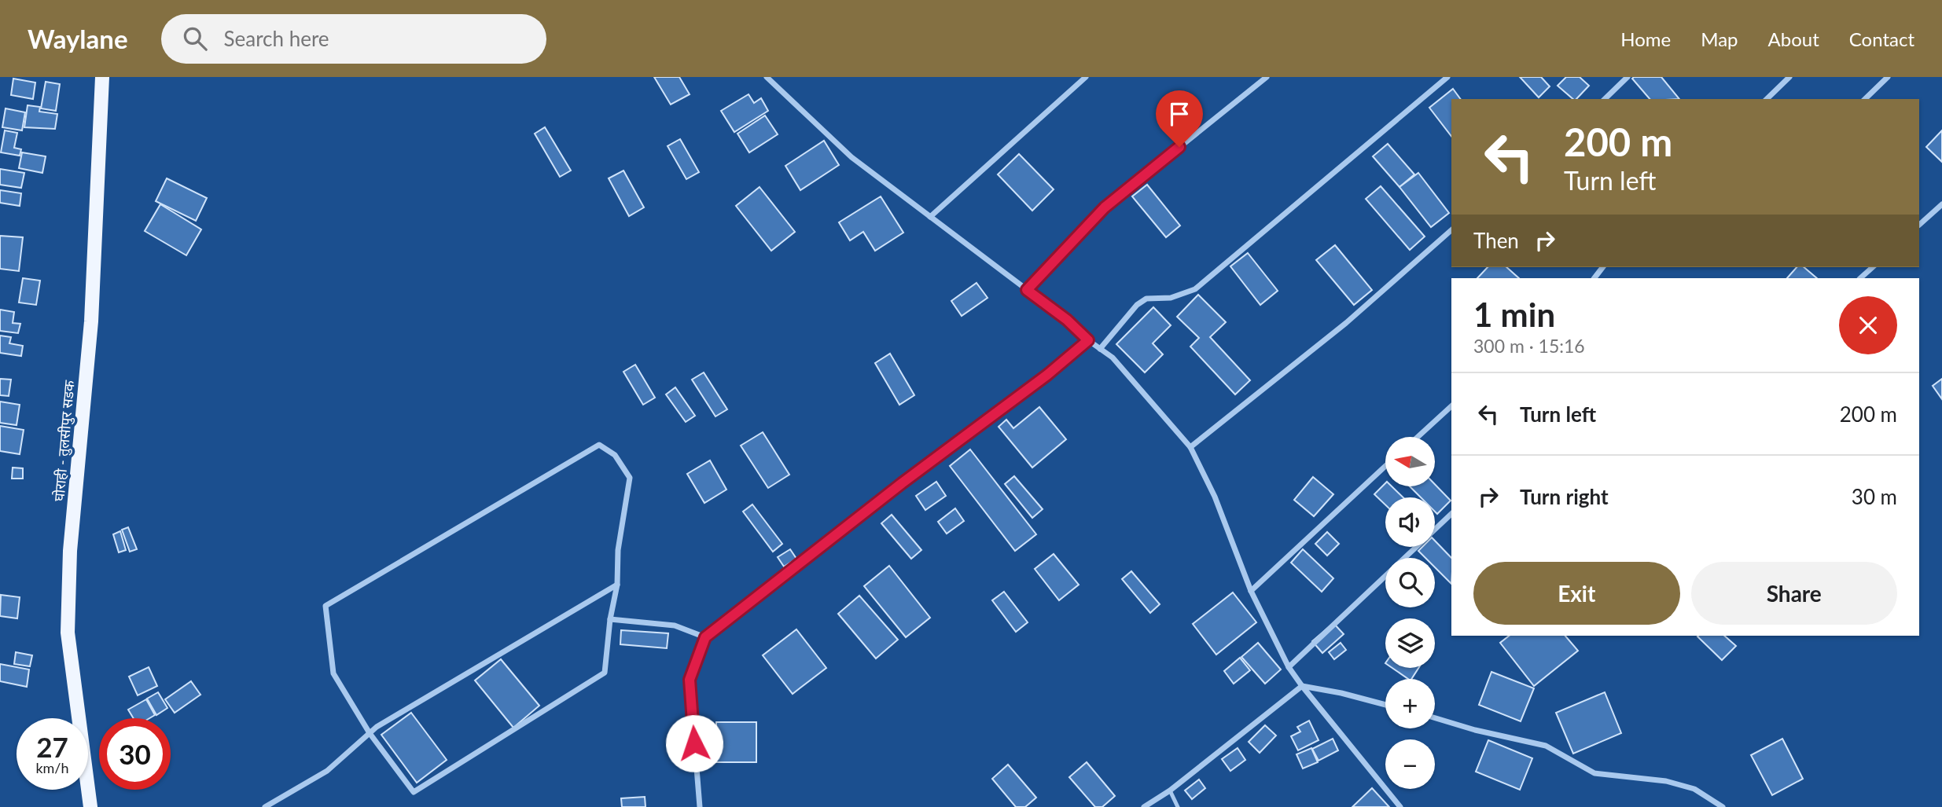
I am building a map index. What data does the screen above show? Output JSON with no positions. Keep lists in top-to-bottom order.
{
  "streets": {
    "main road": ["घोराही - तुलसीपुर सडक"]
  },
  "north": "left",
  "page": {
    "header": "Waylane",
    "search": "Search here",
    "nav": [
      "Home",
      "Map",
      "About",
      "Contact"
    ],
    "turn": ["200 m", "Turn left"],
    "then": "Then",
    "heading": ["1 min", "300 m · 15:16"],
    "list": [
      {
        "name": "Turn left",
        "value": "200 m"
      },
      {
        "name": "Turn right",
        "value": "30 m"
      }
    ],
    "map_buttons": ["+", "−"],
    "buttons": ["Exit", "Share"],
    "speed": "27 km/h",
    "limit": "30"
  }
}
